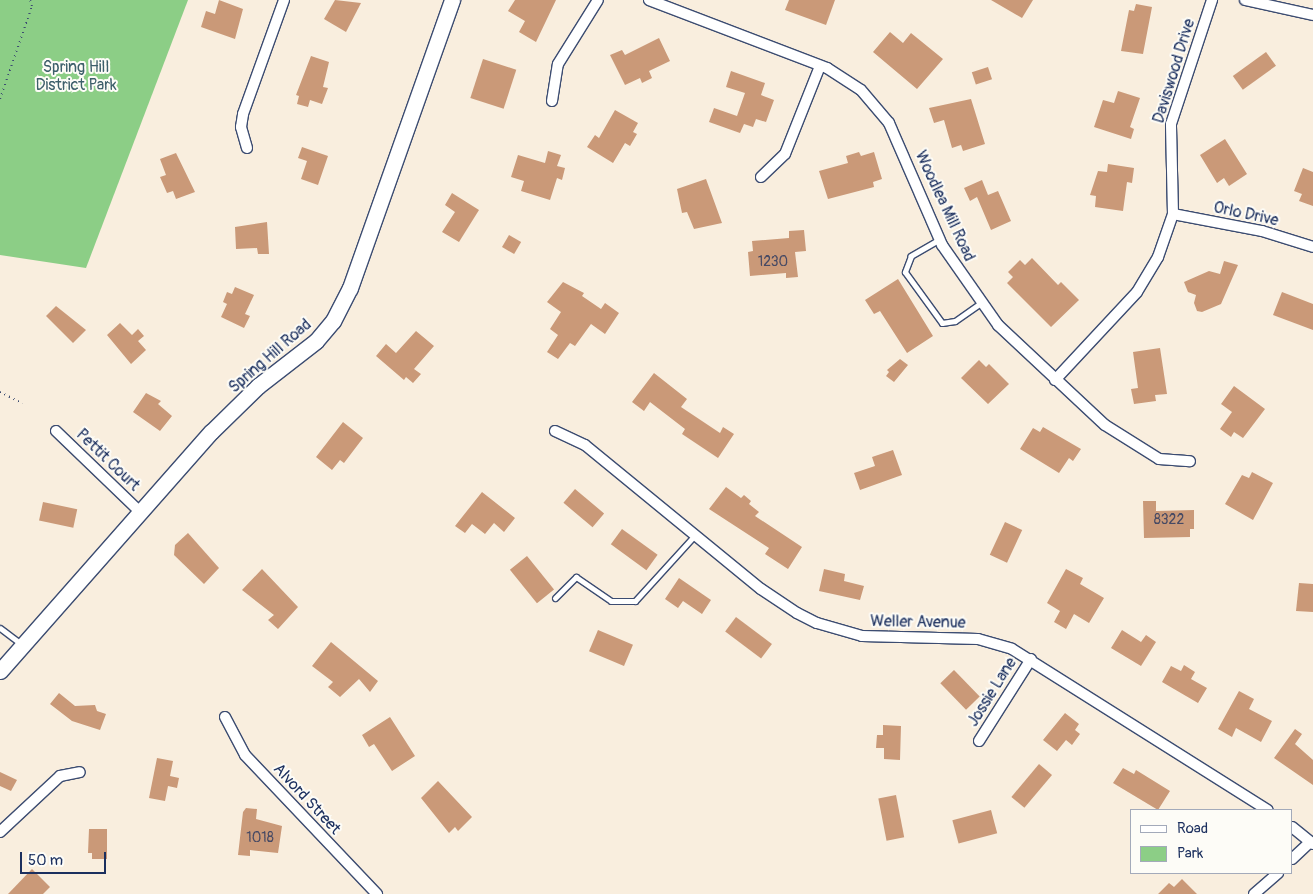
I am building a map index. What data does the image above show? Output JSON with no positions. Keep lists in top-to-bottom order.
{
  "streets": {
    "main road": ["Spring Hill Road"],
    "street": [
      "Daviswood Drive",
      "Woodlea Mill Road",
      "Orlo Drive",
      "Pettit Court",
      "Weller Avenue",
      "Jossie Lane",
      "Alvord Street"
    ]
  },
  "crossings": [
    ["Daviswood Drive", "Woodlea Mill Road"],
    ["Daviswood Drive", "Orlo Drive"],
    ["Spring Hill Road", "Pettit Court"],
    ["Weller Avenue", "Jossie Lane"]
  ],
  "parks": ["Spring Hill District Park"],
  "house_numbers": ["1230", "8322", "1018"],
  "legend": ["Road", "Park"],
  "scale_bar": "50 m"
}
